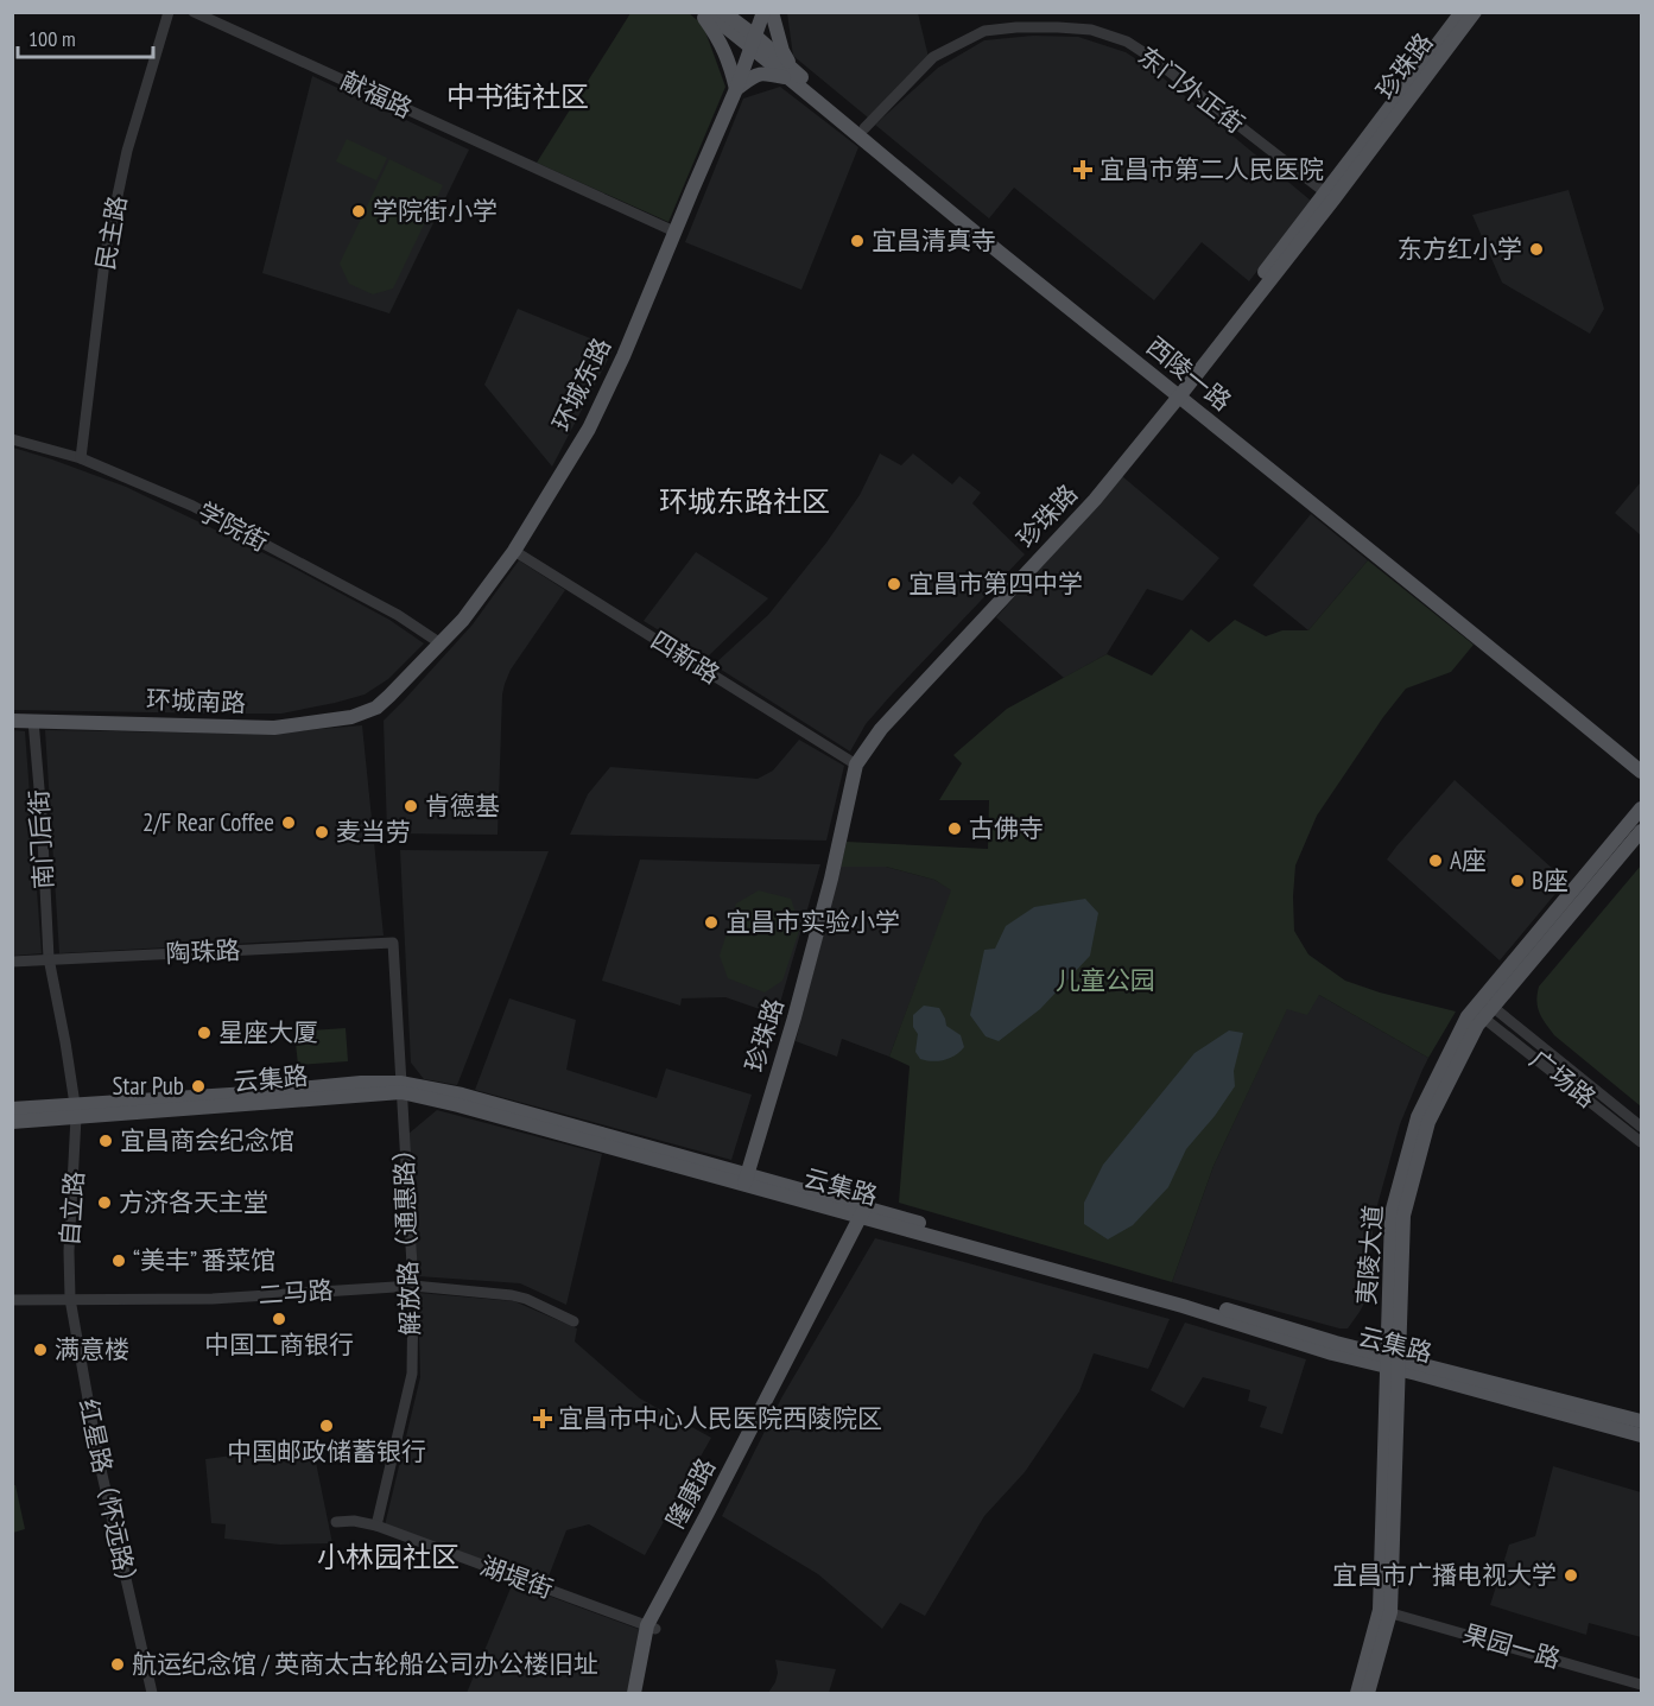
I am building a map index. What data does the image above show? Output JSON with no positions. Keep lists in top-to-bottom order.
{
  "streets": {
    "main road": [
      "珍珠路",
      "西陵一路",
      "环城东路",
      "环城南路",
      "云集路",
      "夷陵大道",
      "隆康路"
    ],
    "street": [
      "东门外正街",
      "献福路",
      "民主路",
      "学院街",
      "四新路",
      "南门后街",
      "陶珠路",
      "广场路",
      "自立路",
      "解放路（通惠路）",
      "二马路",
      "红星路（怀远路）",
      "湖堤街",
      "果园一路"
    ]
  },
  "crossings": [
    ["珍珠路", "东门外正街"],
    ["珍珠路", "西陵一路"],
    ["珍珠路", "四新路"],
    ["珍珠路", "云集路"],
    ["东门外正街", "西陵一路"],
    ["献福路", "环城东路"],
    ["民主路", "学院街"],
    ["西陵一路", "环城东路"],
    ["环城东路", "学院街"],
    ["环城东路", "四新路"],
    ["环城东路", "环城南路"],
    ["环城南路", "南门后街"],
    ["南门后街", "陶珠路"],
    ["南门后街", "自立路"],
    ["陶珠路", "自立路"],
    ["陶珠路", "解放路（通惠路）"],
    ["云集路", "自立路"],
    ["云集路", "解放路（通惠路）"],
    ["云集路", "夷陵大道"],
    ["云集路", "隆康路"],
    ["广场路", "夷陵大道"],
    ["自立路", "二马路"],
    ["自立路", "红星路（怀远路）"],
    ["解放路（通惠路）", "二马路"],
    ["解放路（通惠路）", "湖堤街"],
    ["夷陵大道", "果园一路"],
    ["二马路", "红星路（怀远路）"],
    ["隆康路", "湖堤街"]
  ],
  "districts": ["中书街社区", "环城东路社区", "小林园社区"],
  "parks": ["儿童公园"],
  "places": {
    "health": ["宜昌市第二人民医院", "宜昌市中心人民医院西陵院区"],
    "other": [
      "学院街小学",
      "宜昌清真寺",
      "东方红小学",
      "宜昌市第四中学",
      "肯德基",
      "2/F Rear Coffee",
      "古佛寺",
      "麦当劳",
      "A座",
      "B座",
      "宜昌市实验小学",
      "星座大厦",
      "Star Pub",
      "宜昌商会纪念馆",
      "方济各天主堂",
      "“美丰” 番菜馆",
      "中国工商银行",
      "满意楼",
      "中国邮政储蓄银行",
      "宜昌市广播电视大学",
      "航运纪念馆 / 英商太古轮船公司办公楼旧址"
    ]
  },
  "scale_bar": "100 m"
}
